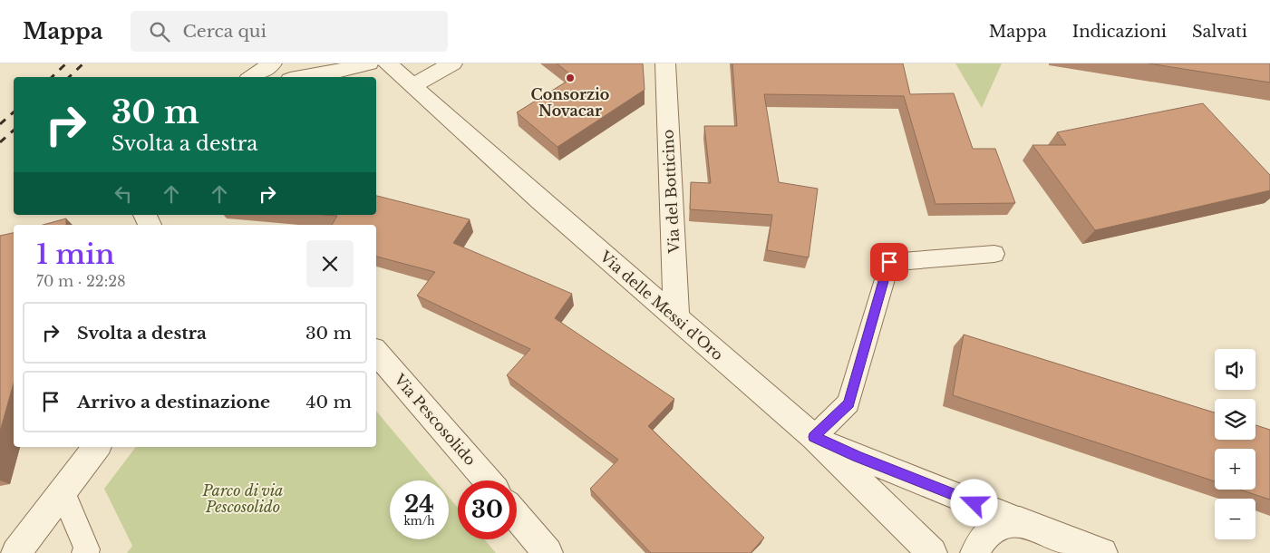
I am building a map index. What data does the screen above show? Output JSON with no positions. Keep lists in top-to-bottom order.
{
  "streets": {
    "street": ["Via del Botticino", "Via delle Messi d'Oro", "Via Pescosolido"]
  },
  "crossings": [
    ["Via del Botticino", "Via delle Messi d'Oro"]
  ],
  "parks": ["Parco di via Pescosolido"],
  "places": ["Consorzio Novacar"],
  "page": {
    "header": "Mappa",
    "search": "Cerca qui",
    "nav": ["Mappa", "Indicazioni", "Salvati"],
    "turn": ["30 m", "Svolta a destra"],
    "heading": ["1 min", "70 m · 22:28"],
    "list": [
      {
        "name": "Svolta a destra",
        "value": "30 m"
      },
      {
        "name": "Arrivo a destinazione",
        "value": "40 m"
      }
    ],
    "map_buttons": ["+", "−"],
    "speed": "24 km/h",
    "limit": "30"
  }
}
